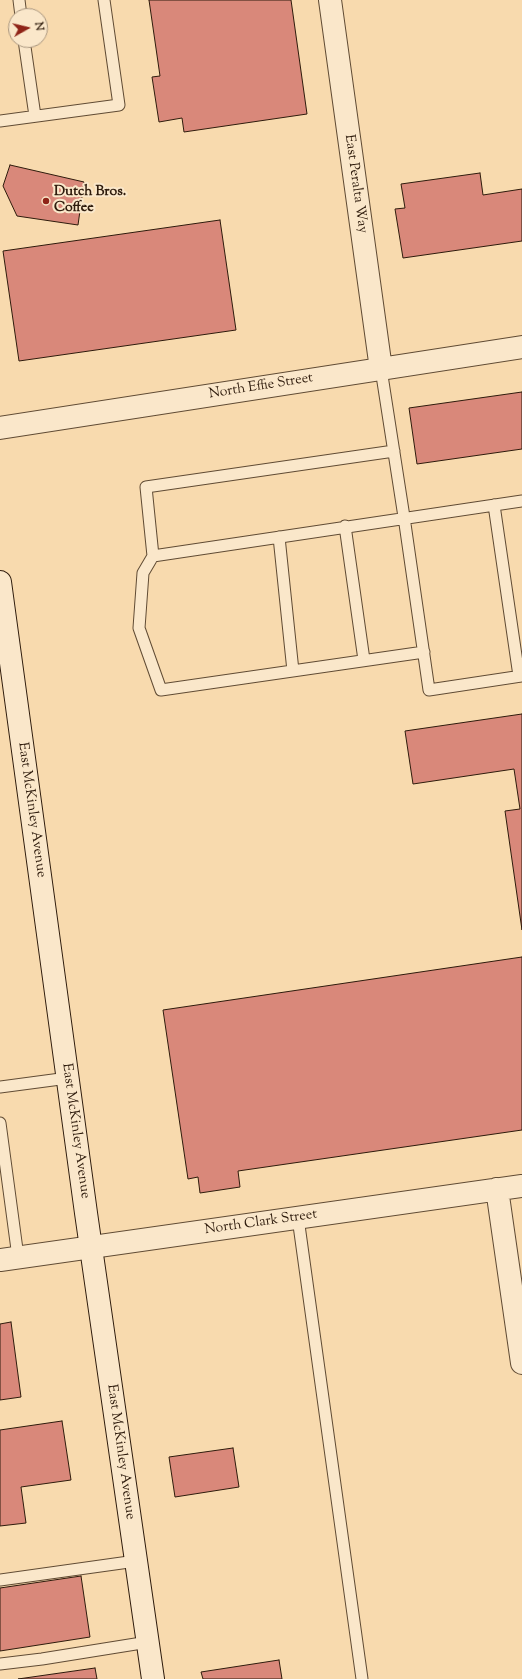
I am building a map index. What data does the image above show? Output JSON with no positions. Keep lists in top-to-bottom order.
{
  "streets": {
    "street": [
      "East Peralta Way",
      "North Effie Street",
      "East McKinley Avenue",
      "North Clark Street"
    ]
  },
  "crossings": [
    ["East Peralta Way", "North Effie Street"],
    ["East McKinley Avenue", "North Clark Street"]
  ],
  "places": ["Dutch Bros. Coffee"],
  "north": "right"
}
